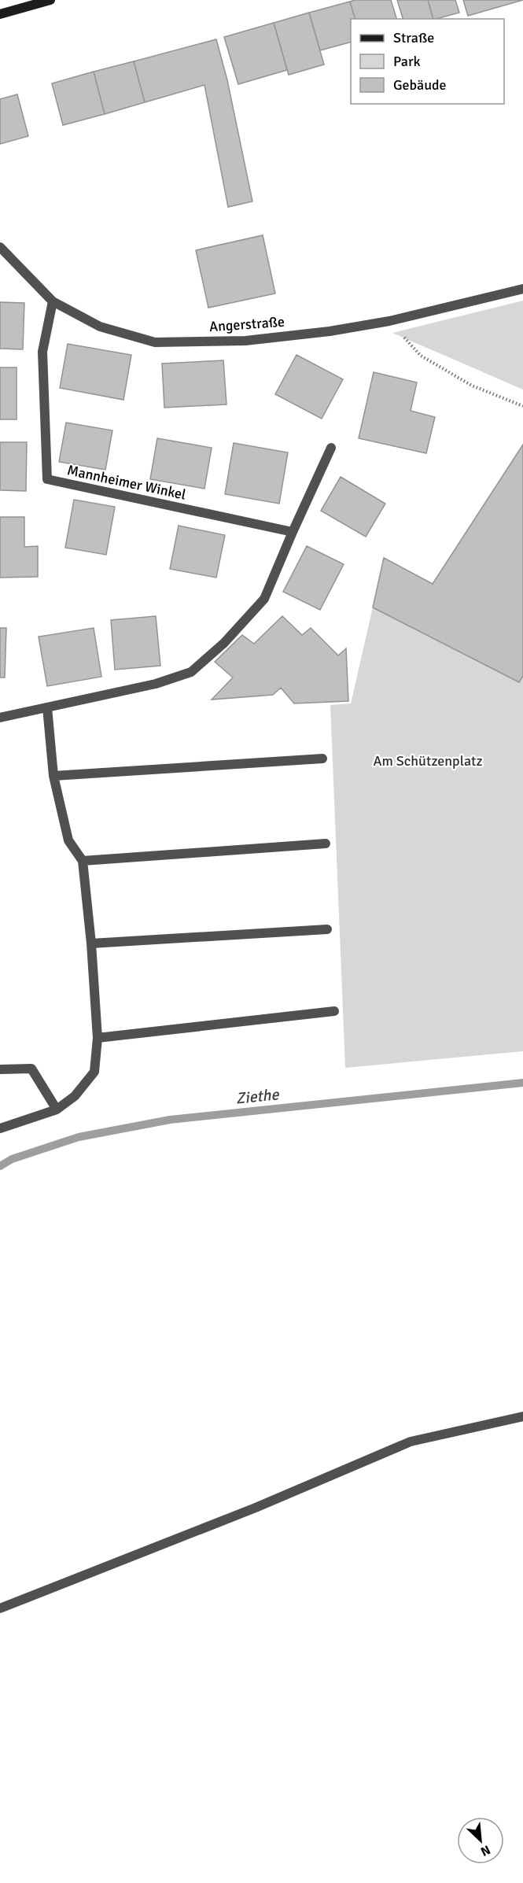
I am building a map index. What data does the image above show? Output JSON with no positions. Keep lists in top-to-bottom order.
{
  "streets": {
    "street": ["Angerstraße", "Mannheimer Winkel"]
  },
  "crossings": [
    ["Angerstraße", "Mannheimer Winkel"]
  ],
  "water": ["Ziethe"],
  "parks": ["Am Schützenplatz"],
  "legend": ["Straße", "Park", "Gebäude"],
  "north": "bottom right"
}
